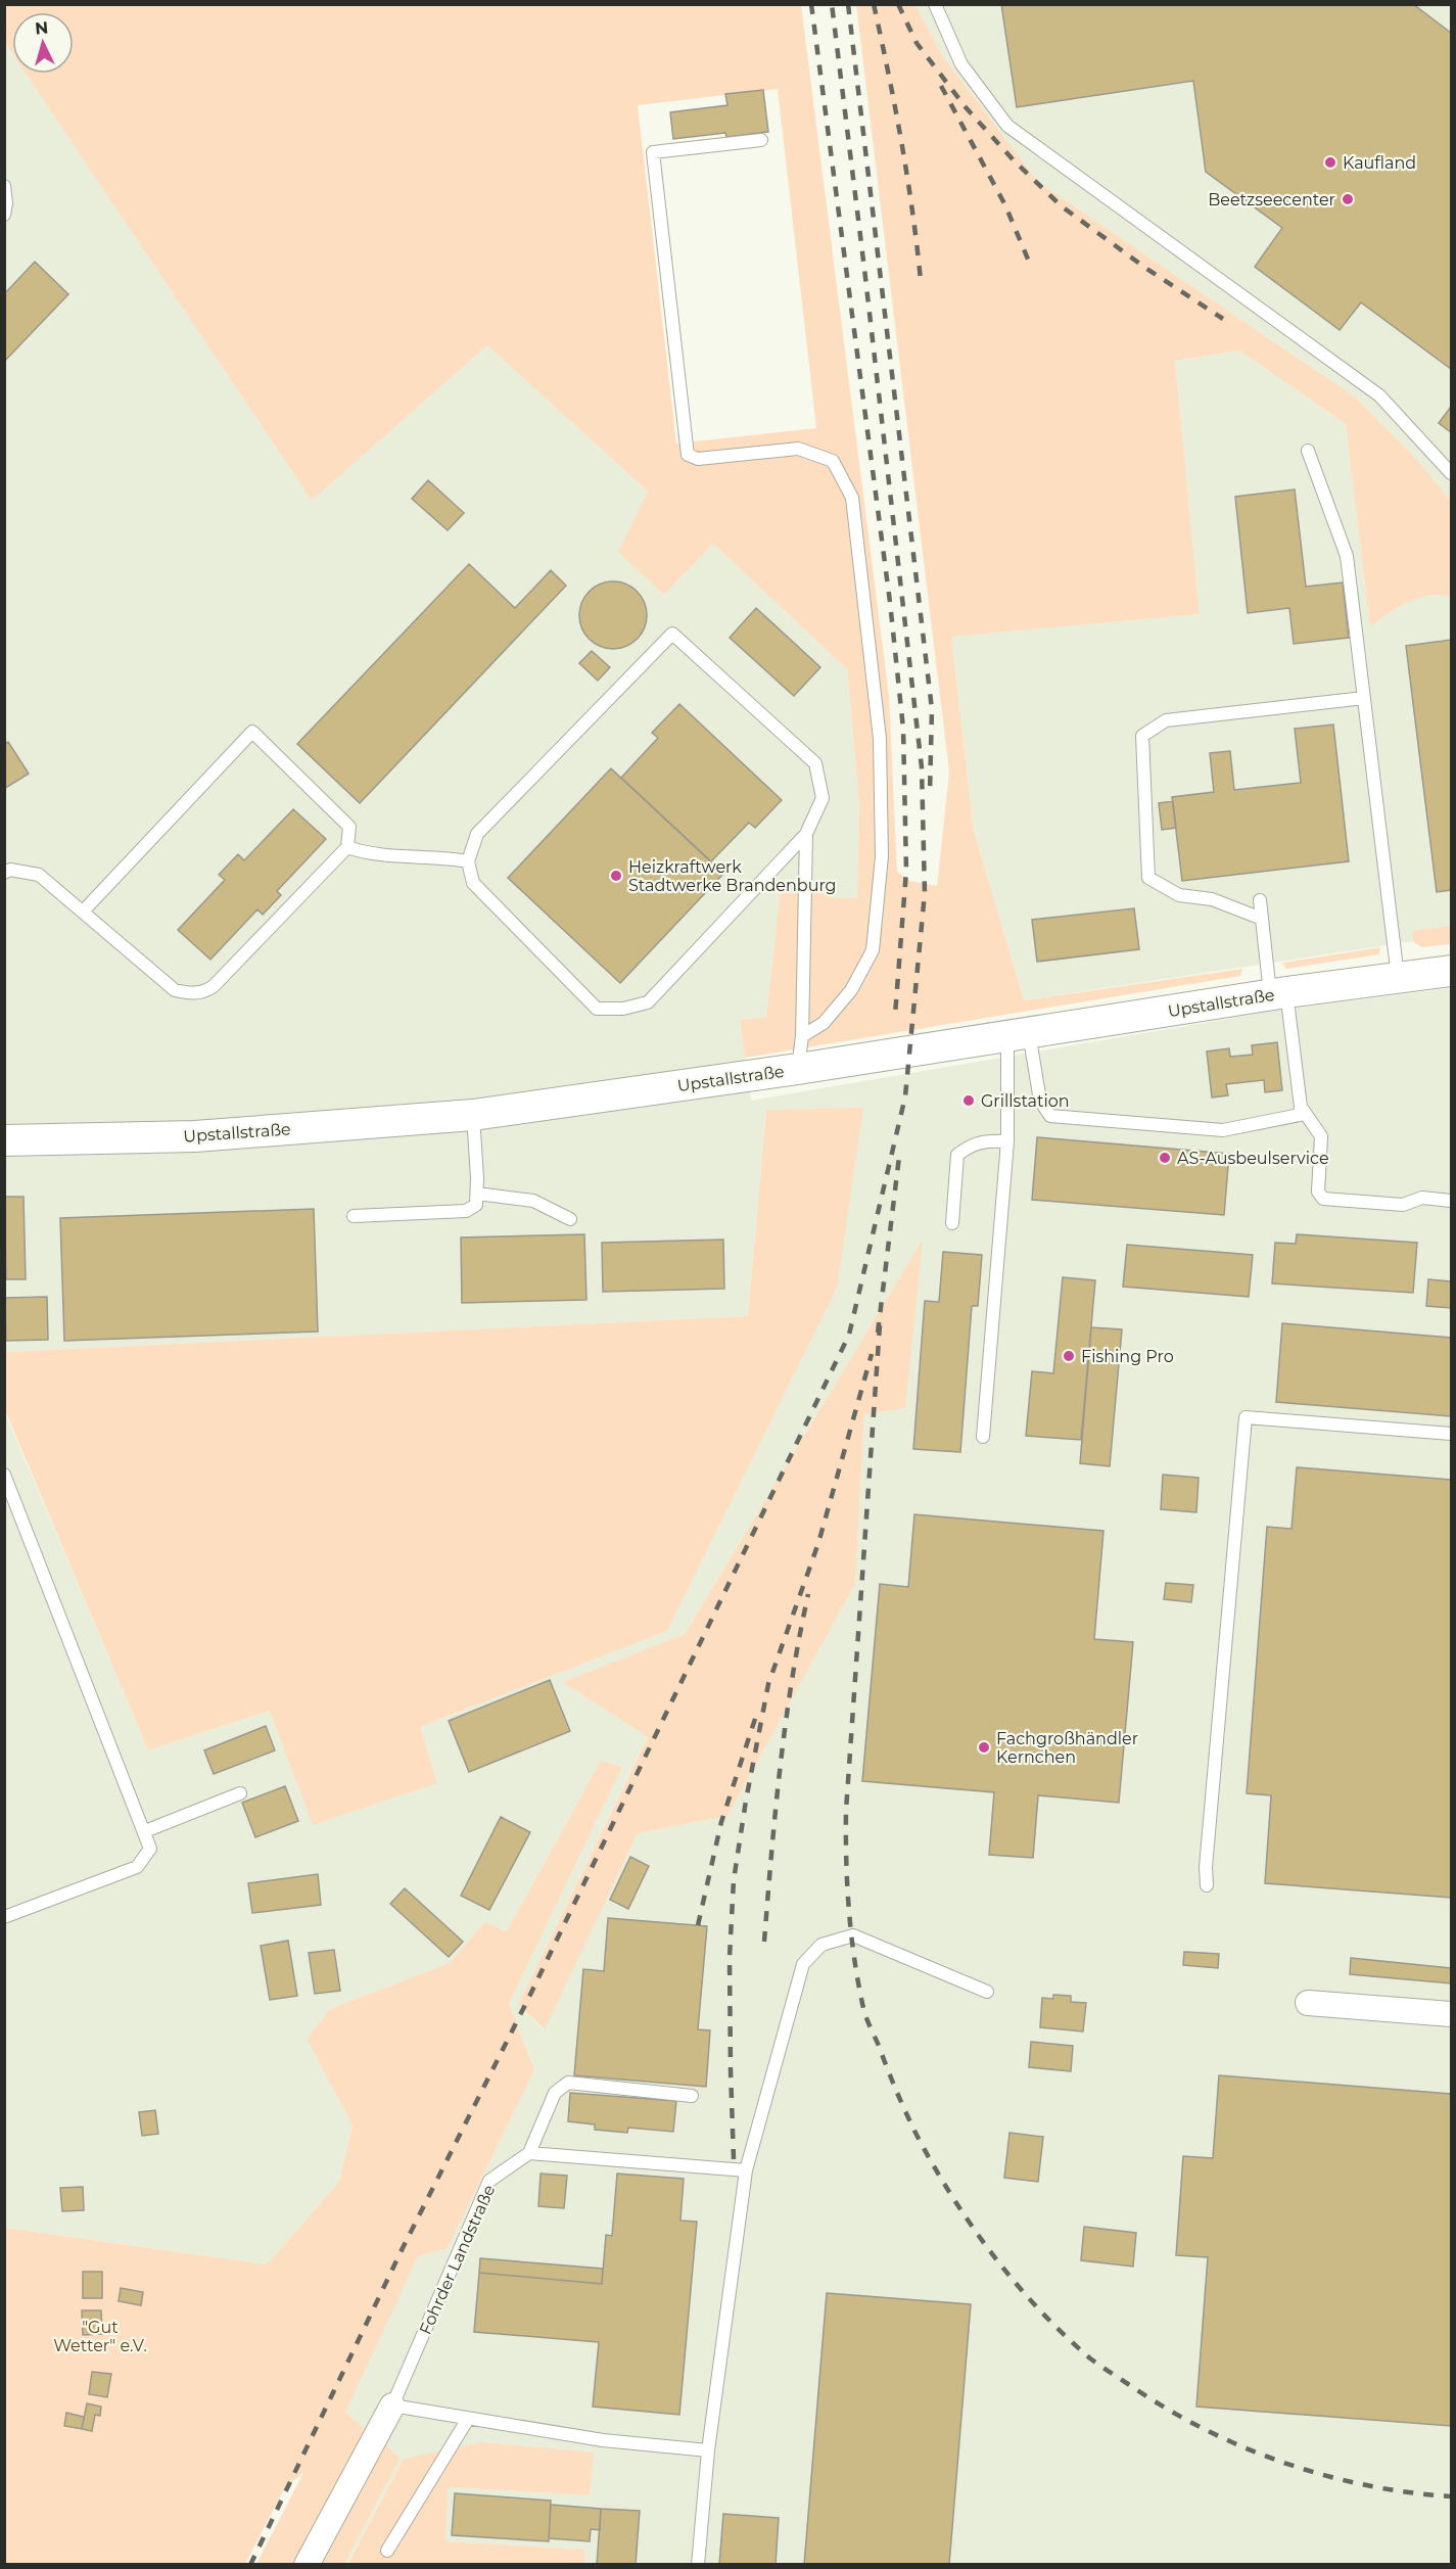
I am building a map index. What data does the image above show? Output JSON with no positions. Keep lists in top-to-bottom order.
{
  "streets": {
    "street": ["Upstallstraße", "Fohrder Landstraße"]
  },
  "parks": ["\"Gut Wetter\" e.V."],
  "places": [
    "Kaufland",
    "Beetzseecenter",
    "Heizkraftwerk Stadtwerke Brandenburg",
    "Grillstation",
    "AS-Ausbeulservice",
    "Fishing Pro",
    "Fachgroßhändler Kernchen"
  ],
  "north": "top"
}
